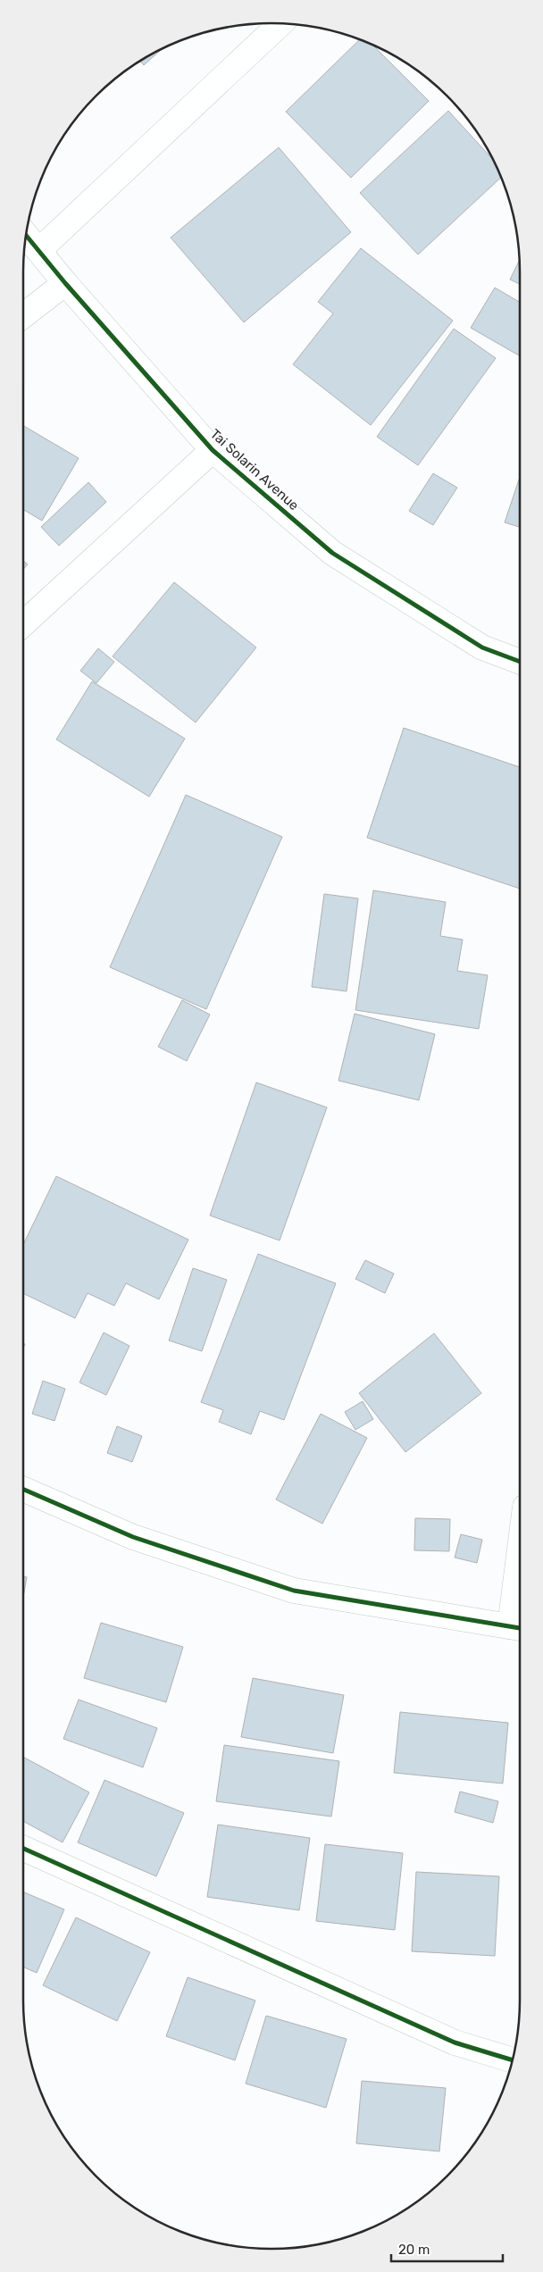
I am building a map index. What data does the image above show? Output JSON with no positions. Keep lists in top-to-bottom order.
{
  "streets": {
    "street": ["Tai Solarin Avenue"]
  },
  "scale_bar": "20 m"
}
